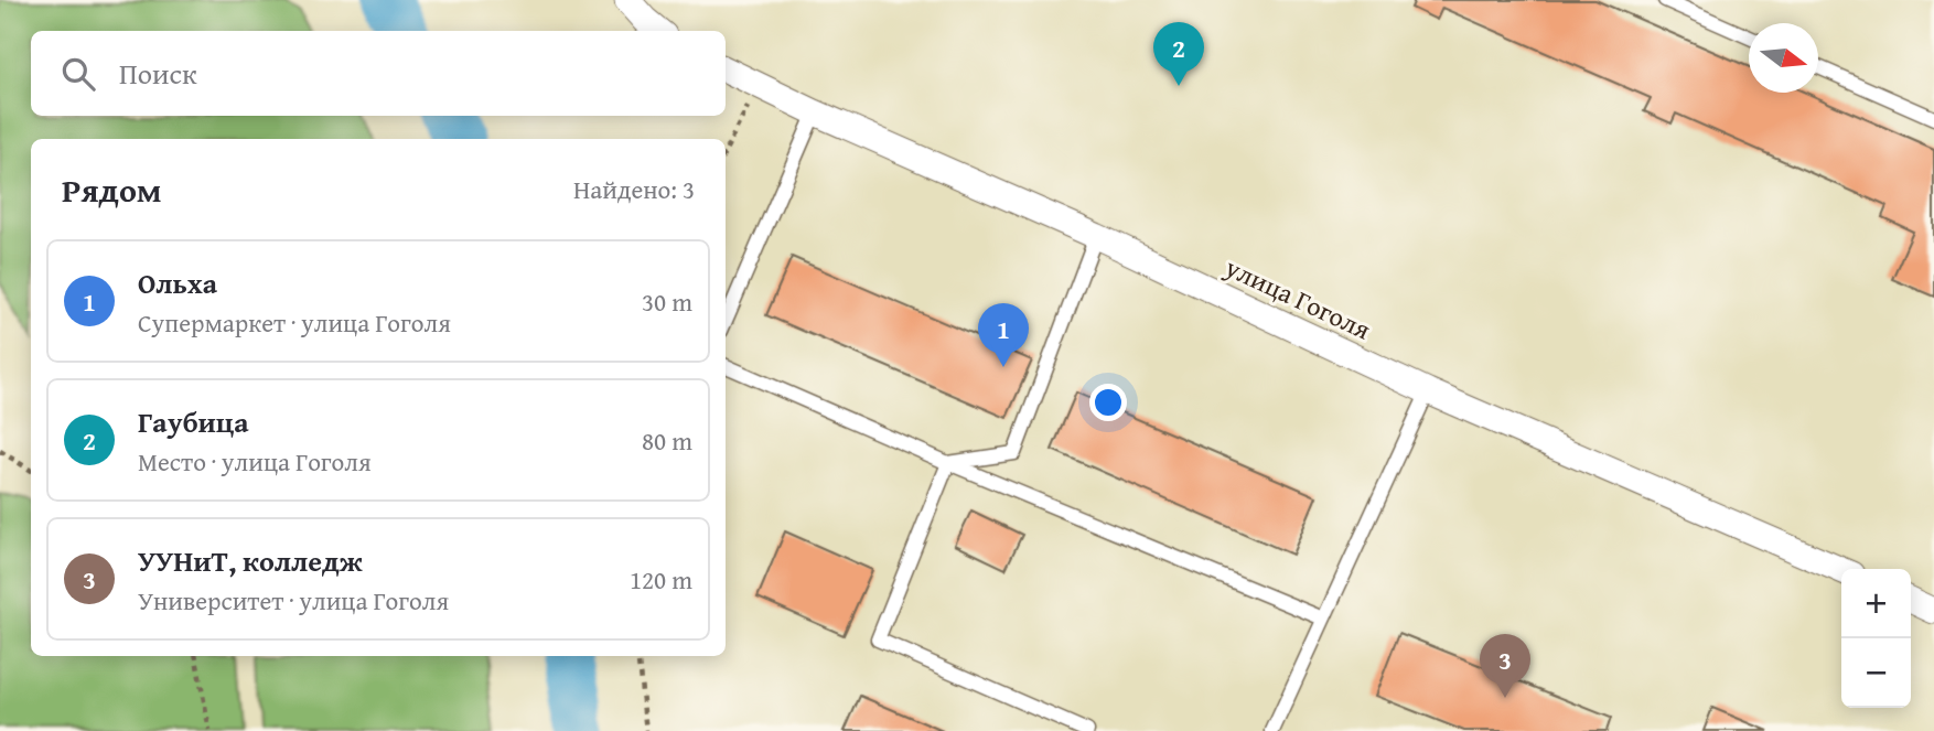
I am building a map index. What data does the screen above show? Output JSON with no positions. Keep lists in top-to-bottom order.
{
  "streets": {
    "street": ["улица Гоголя"]
  },
  "north": "right",
  "page": {
    "pins": ["2", "1", "3"],
    "search": "Поиск",
    "heading": ["Рядом", "Найдено: 3"],
    "list": [
      {
        "mark": "1",
        "name": "Ольха",
        "note": "Супермаркет · улица Гоголя",
        "value": "30 m"
      },
      {
        "mark": "2",
        "name": "Гаубица",
        "note": "Место · улица Гоголя",
        "value": "80 m"
      },
      {
        "mark": "3",
        "name": "УУНиТ, колледж",
        "note": "Университет · улица Гоголя",
        "value": "120 m"
      }
    ],
    "map_buttons": ["+", "−"]
  }
}
